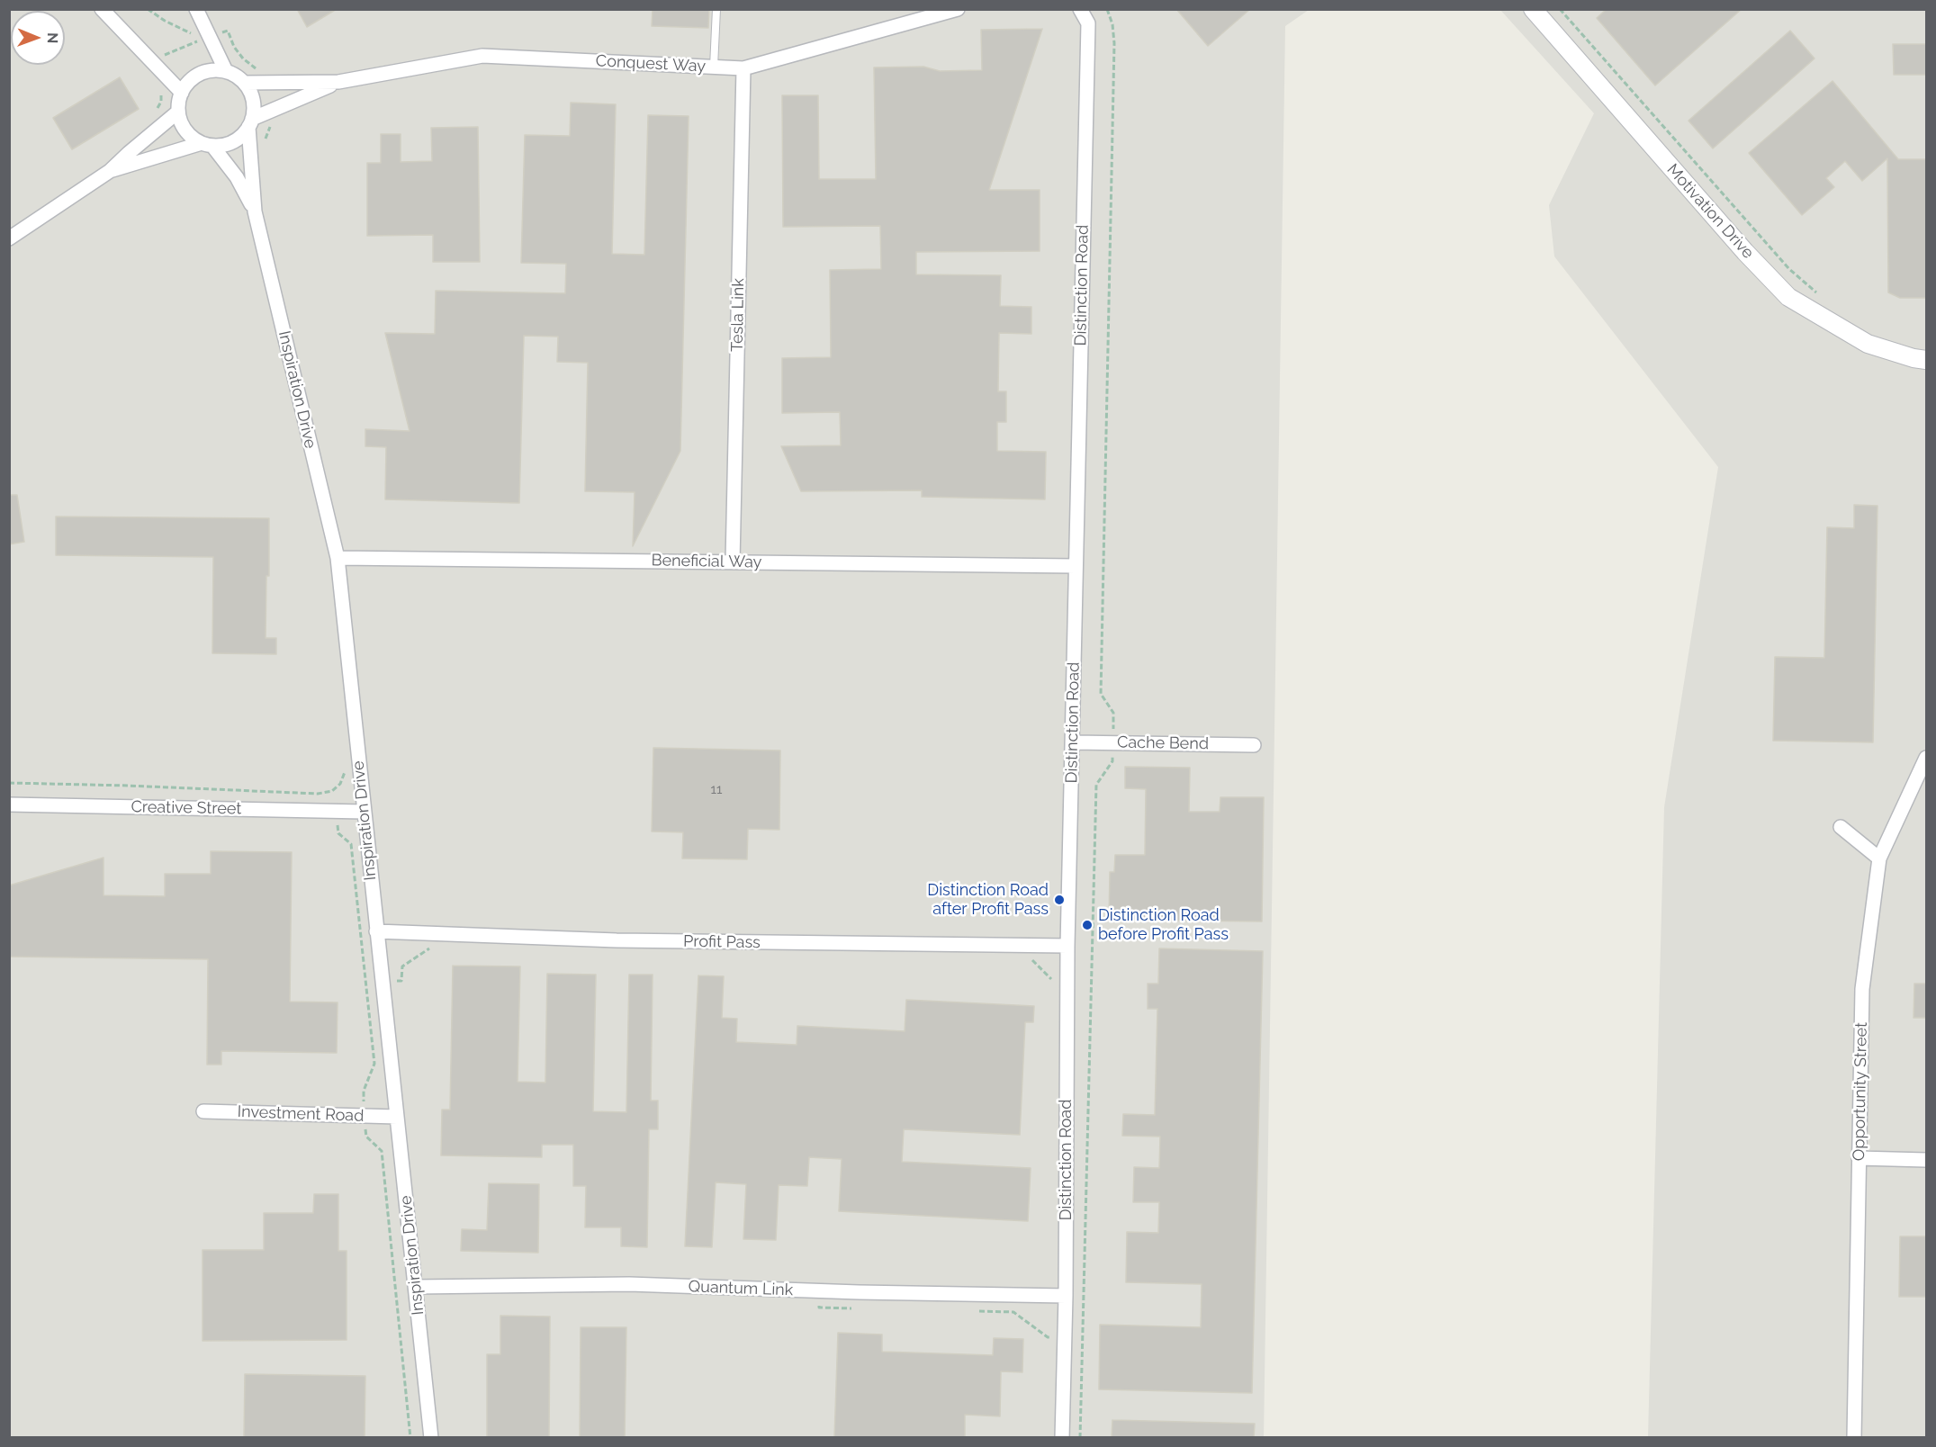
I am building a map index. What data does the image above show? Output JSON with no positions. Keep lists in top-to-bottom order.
{
  "streets": {
    "street": [
      "Conquest Way",
      "Motivation Drive",
      "Distinction Road",
      "Tesla Link",
      "Inspiration Drive",
      "Beneficial Way",
      "Cache Bend",
      "Creative Street",
      "Profit Pass",
      "Opportunity Street",
      "Investment Road",
      "Quantum Link"
    ]
  },
  "crossings": [
    ["Conquest Way", "Tesla Link"],
    ["Conquest Way", "Inspiration Drive"],
    ["Distinction Road", "Beneficial Way"],
    ["Distinction Road", "Cache Bend"],
    ["Distinction Road", "Profit Pass"],
    ["Distinction Road", "Quantum Link"],
    ["Tesla Link", "Beneficial Way"],
    ["Inspiration Drive", "Beneficial Way"],
    ["Inspiration Drive", "Creative Street"],
    ["Inspiration Drive", "Profit Pass"],
    ["Inspiration Drive", "Investment Road"],
    ["Inspiration Drive", "Quantum Link"]
  ],
  "places": ["Distinction Road after Profit Pass", "Distinction Road before Profit Pass"],
  "house_numbers": ["11"],
  "north": "right"
}
